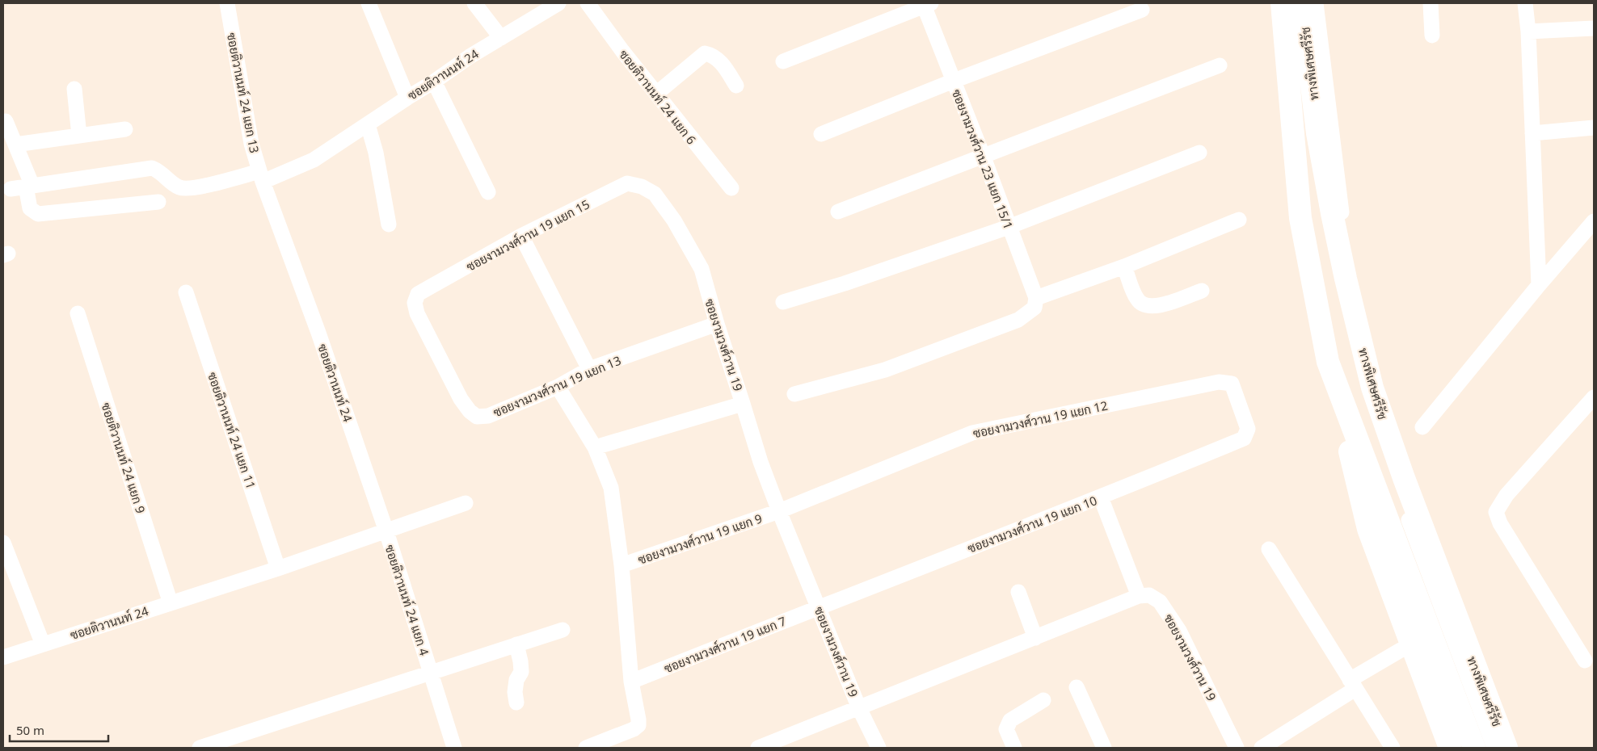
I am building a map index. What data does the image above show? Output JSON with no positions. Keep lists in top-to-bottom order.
{
  "streets": {
    "highway": ["ทางพิเศษศรีรัช"],
    "street": [
      "ซอยติวานนท์ 24",
      "ซอยติวานนท์ 24 แยก 13",
      "ซอยติวานนท์ 24 แยก 6",
      "ซอยงามวงศ์วาน 23 แยก 15/1",
      "ซอยงามวงศ์วาน 19 แยก 15",
      "ซอยงามวงศ์วาน 19",
      "ซอยงามวงศ์วาน 19 แยก 13",
      "ซอยงามวงศ์วาน 19 แยก 12",
      "ซอยติวานนท์ 24 แยก 11",
      "ซอยติวานนท์ 24 แยก 9",
      "ซอยงามวงศ์วาน 19 แยก 10",
      "ซอยงามวงศ์วาน 19 แยก 9",
      "ซอยติวานนท์ 24 แยก 4",
      "ซอยงามวงศ์วาน 19 แยก 7"
    ]
  },
  "crossings": [
    ["ซอยติวานนท์ 24", "ซอยติวานนท์ 24 แยก 13"],
    ["ซอยติวานนท์ 24", "ซอยติวานนท์ 24 แยก 11"],
    ["ซอยติวานนท์ 24", "ซอยติวานนท์ 24 แยก 9"],
    ["ซอยติวานนท์ 24", "ซอยติวานนท์ 24 แยก 4"],
    ["ซอยงามวงศ์วาน 19 แยก 15", "ซอยงามวงศ์วาน 19"],
    ["ซอยงามวงศ์วาน 19 แยก 15", "ซอยงามวงศ์วาน 19 แยก 13"],
    ["ซอยงามวงศ์วาน 19", "ซอยงามวงศ์วาน 19 แยก 13"],
    ["ซอยงามวงศ์วาน 19", "ซอยงามวงศ์วาน 19 แยก 12"],
    ["ซอยงามวงศ์วาน 19", "ซอยงามวงศ์วาน 19 แยก 10"],
    ["ซอยงามวงศ์วาน 19", "ซอยงามวงศ์วาน 19 แยก 9"],
    ["ซอยงามวงศ์วาน 19", "ซอยงามวงศ์วาน 19 แยก 7"],
    ["ซอยงามวงศ์วาน 19 แยก 12", "ซอยงามวงศ์วาน 19 แยก 10"],
    ["ซอยงามวงศ์วาน 19 แยก 12", "ซอยงามวงศ์วาน 19 แยก 9"],
    ["ซอยงามวงศ์วาน 19 แยก 10", "ซอยงามวงศ์วาน 19 แยก 7"]
  ],
  "scale_bar": "50 m"
}
